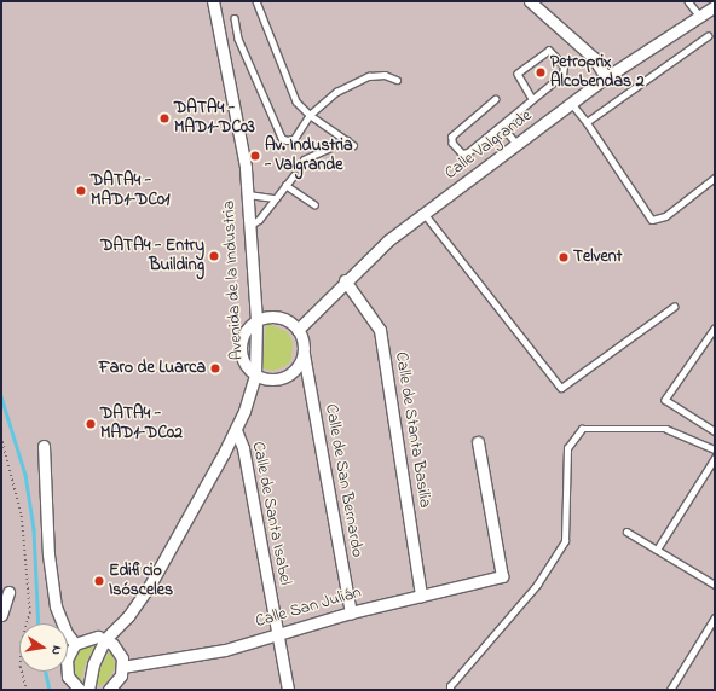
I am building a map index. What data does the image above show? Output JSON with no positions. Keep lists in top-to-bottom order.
{
  "streets": {
    "street": [
      "Calle Valgrande",
      "Avenida de la Industria",
      "Calle de Stanta Basilia",
      "Calle de San Bernardo",
      "Calle de Santa Isabel",
      "Calle San Julián"
    ]
  },
  "crossings": [
    ["Calle Valgrande", "Avenida de la Industria"],
    ["Calle Valgrande", "Calle de Stanta Basilia"],
    ["Calle Valgrande", "Calle de San Bernardo"],
    ["Avenida de la Industria", "Calle de San Bernardo"],
    ["Avenida de la Industria", "Calle de Santa Isabel"],
    ["Calle de Stanta Basilia", "Calle San Julián"],
    ["Calle de San Bernardo", "Calle San Julián"],
    ["Calle de Santa Isabel", "Calle San Julián"]
  ],
  "places": [
    "Petroprix Alcobendas 2",
    "DATA4 - MAD1-DC03",
    "Av. Industria - Valgrande",
    "DATA4 - MAD1-DC01",
    "DATA4 - Entry Building",
    "Telvent",
    "Faro de Luarca",
    "DATA4 - MAD1-DC02",
    "Edificio Isósceles"
  ],
  "north": "right"
}
